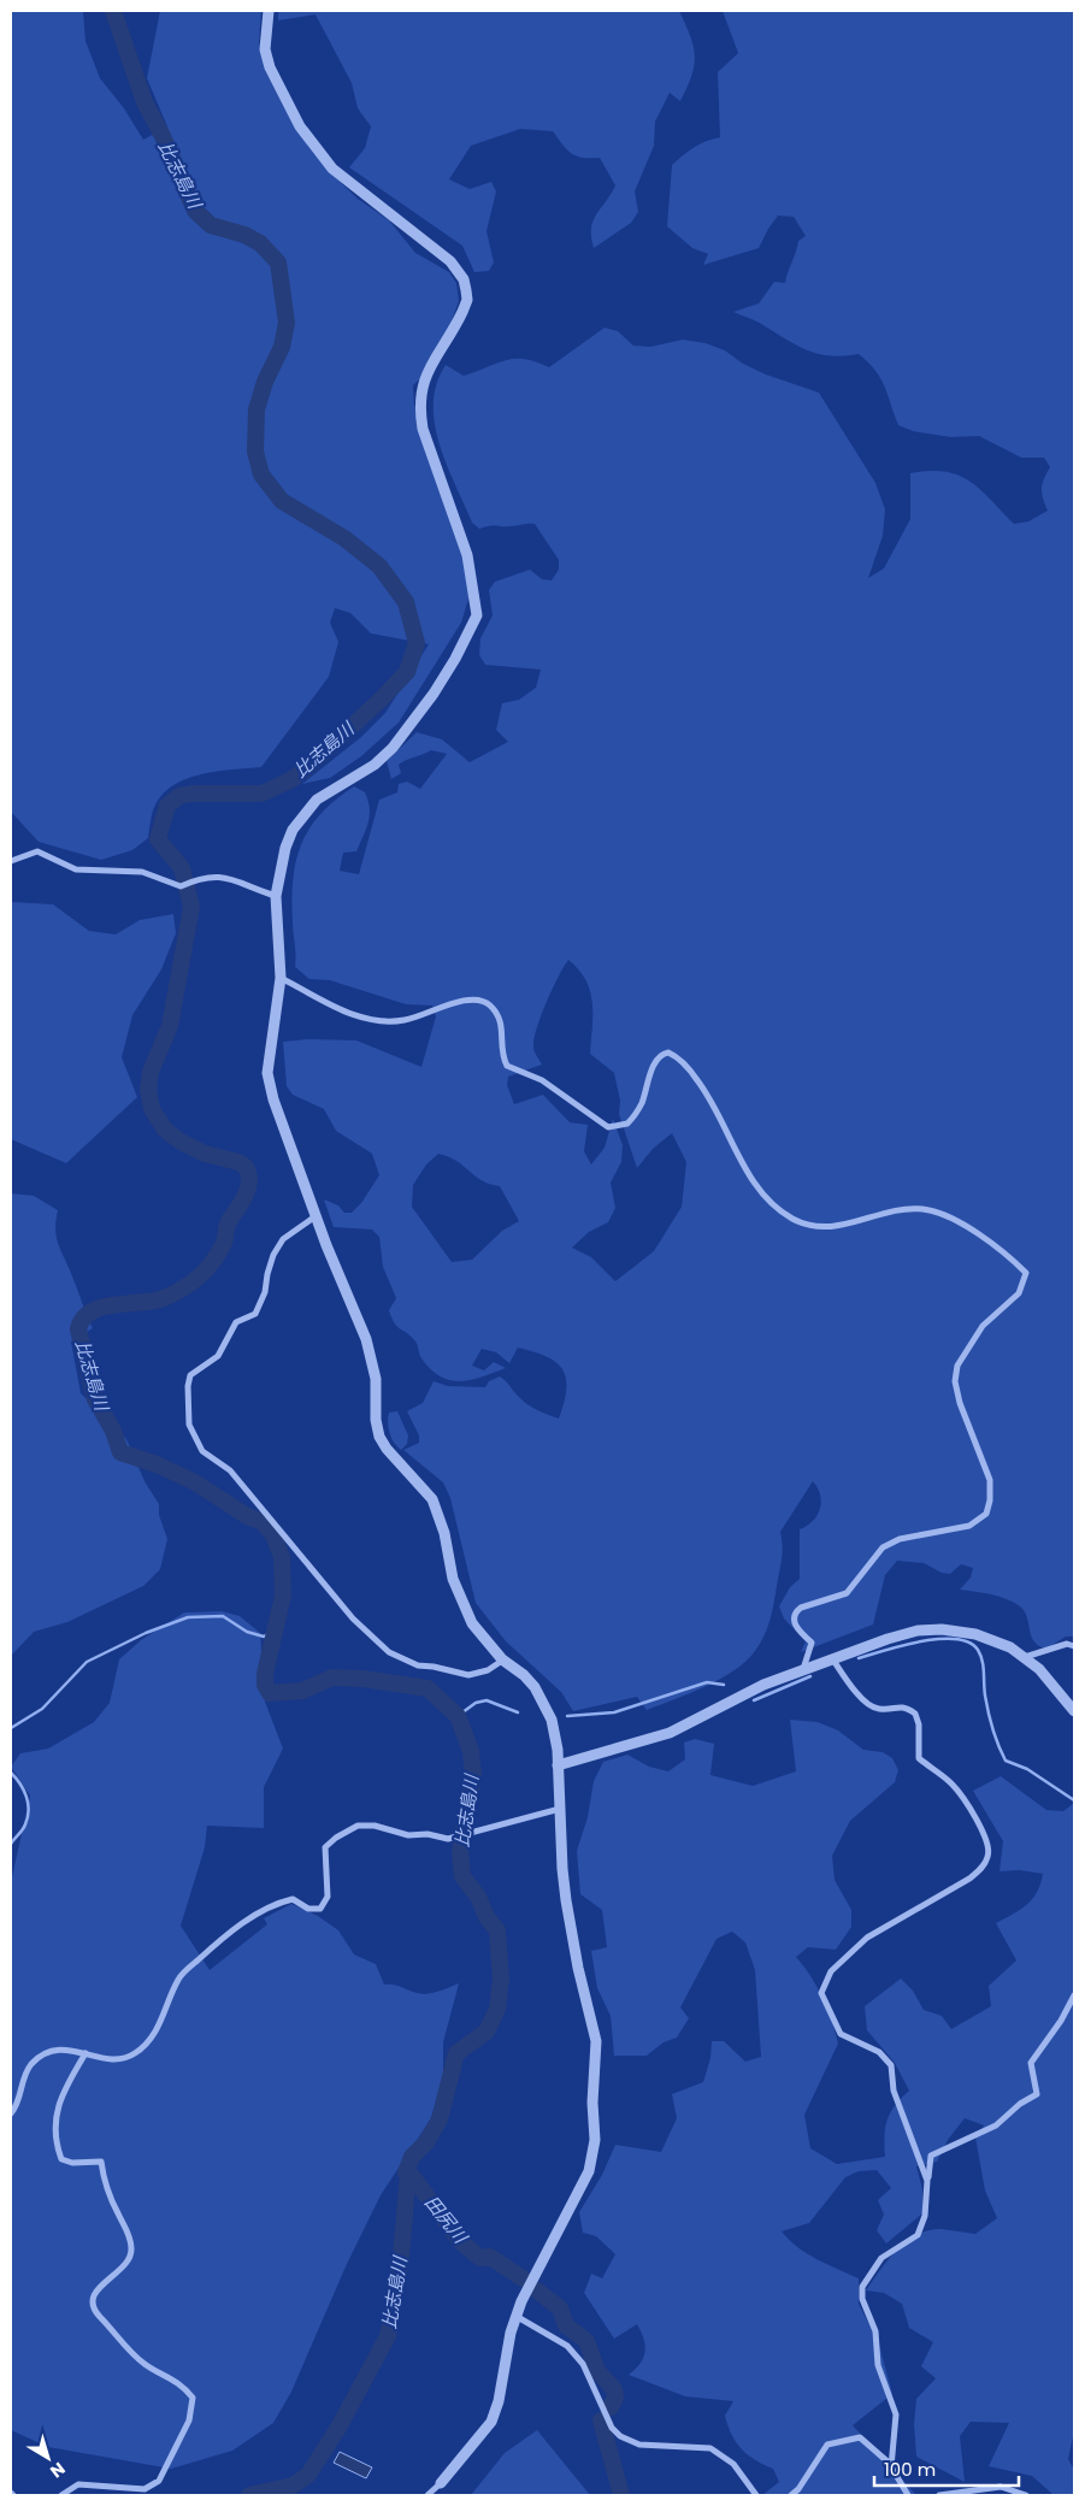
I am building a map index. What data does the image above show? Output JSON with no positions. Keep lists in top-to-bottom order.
{
  "water": ["比志島川", "田尻川"],
  "scale_bar": "100 m",
  "north": "bottom right"
}
